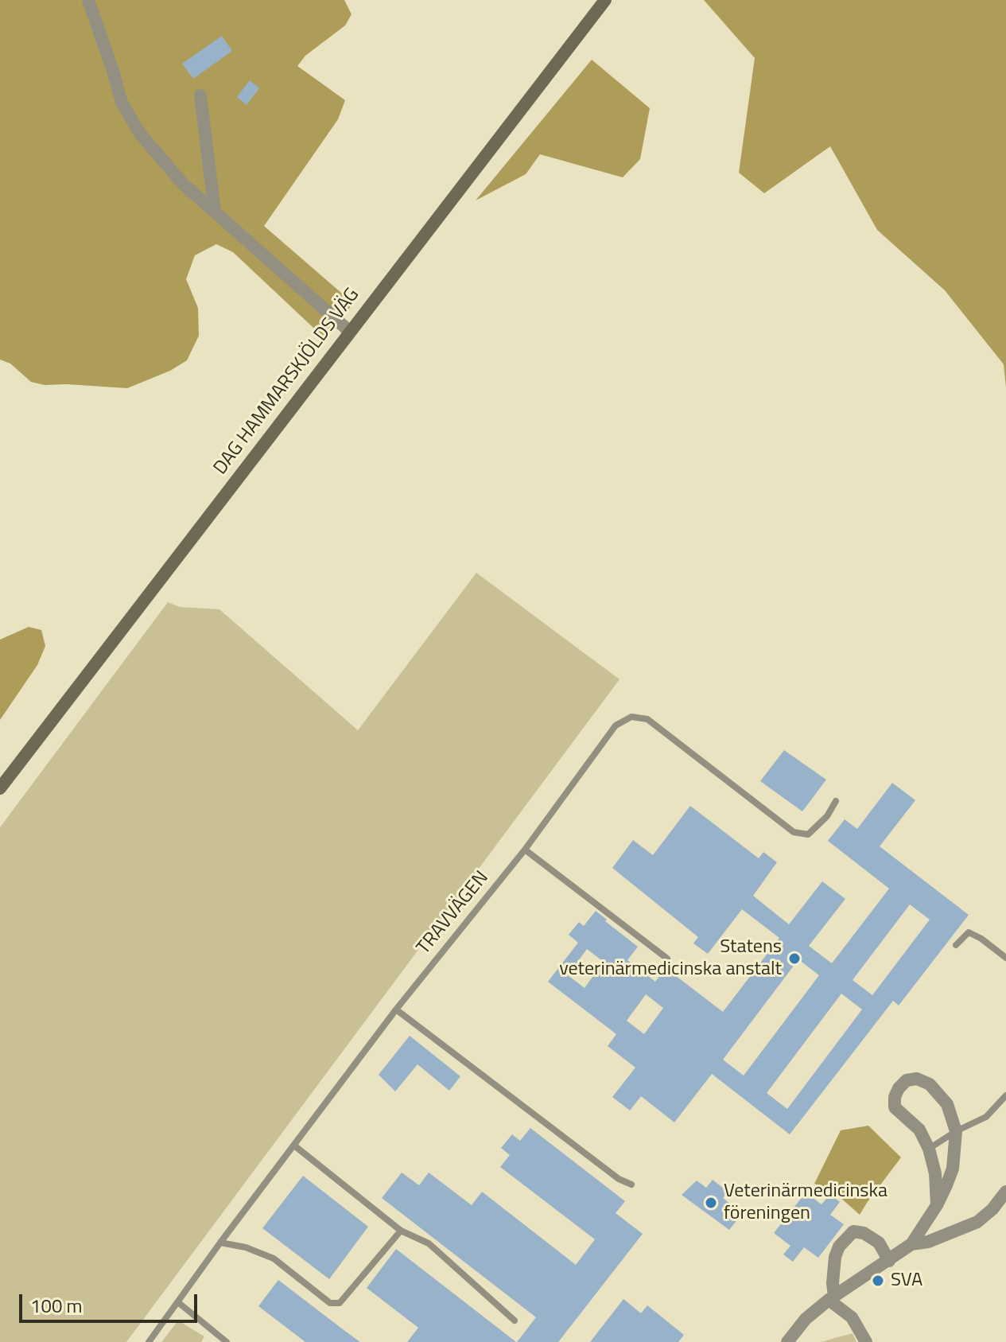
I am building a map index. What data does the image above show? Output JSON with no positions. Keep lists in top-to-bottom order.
{
  "streets": {
    "main road": ["DAG HAMMARSKJÖLDS VÄG"],
    "lane": ["TRAVVÄGEN"]
  },
  "places": ["Statens veterinärmedicinska anstalt", "Veterinärmedicinska föreningen", "SVA"],
  "scale_bar": "100 m"
}
